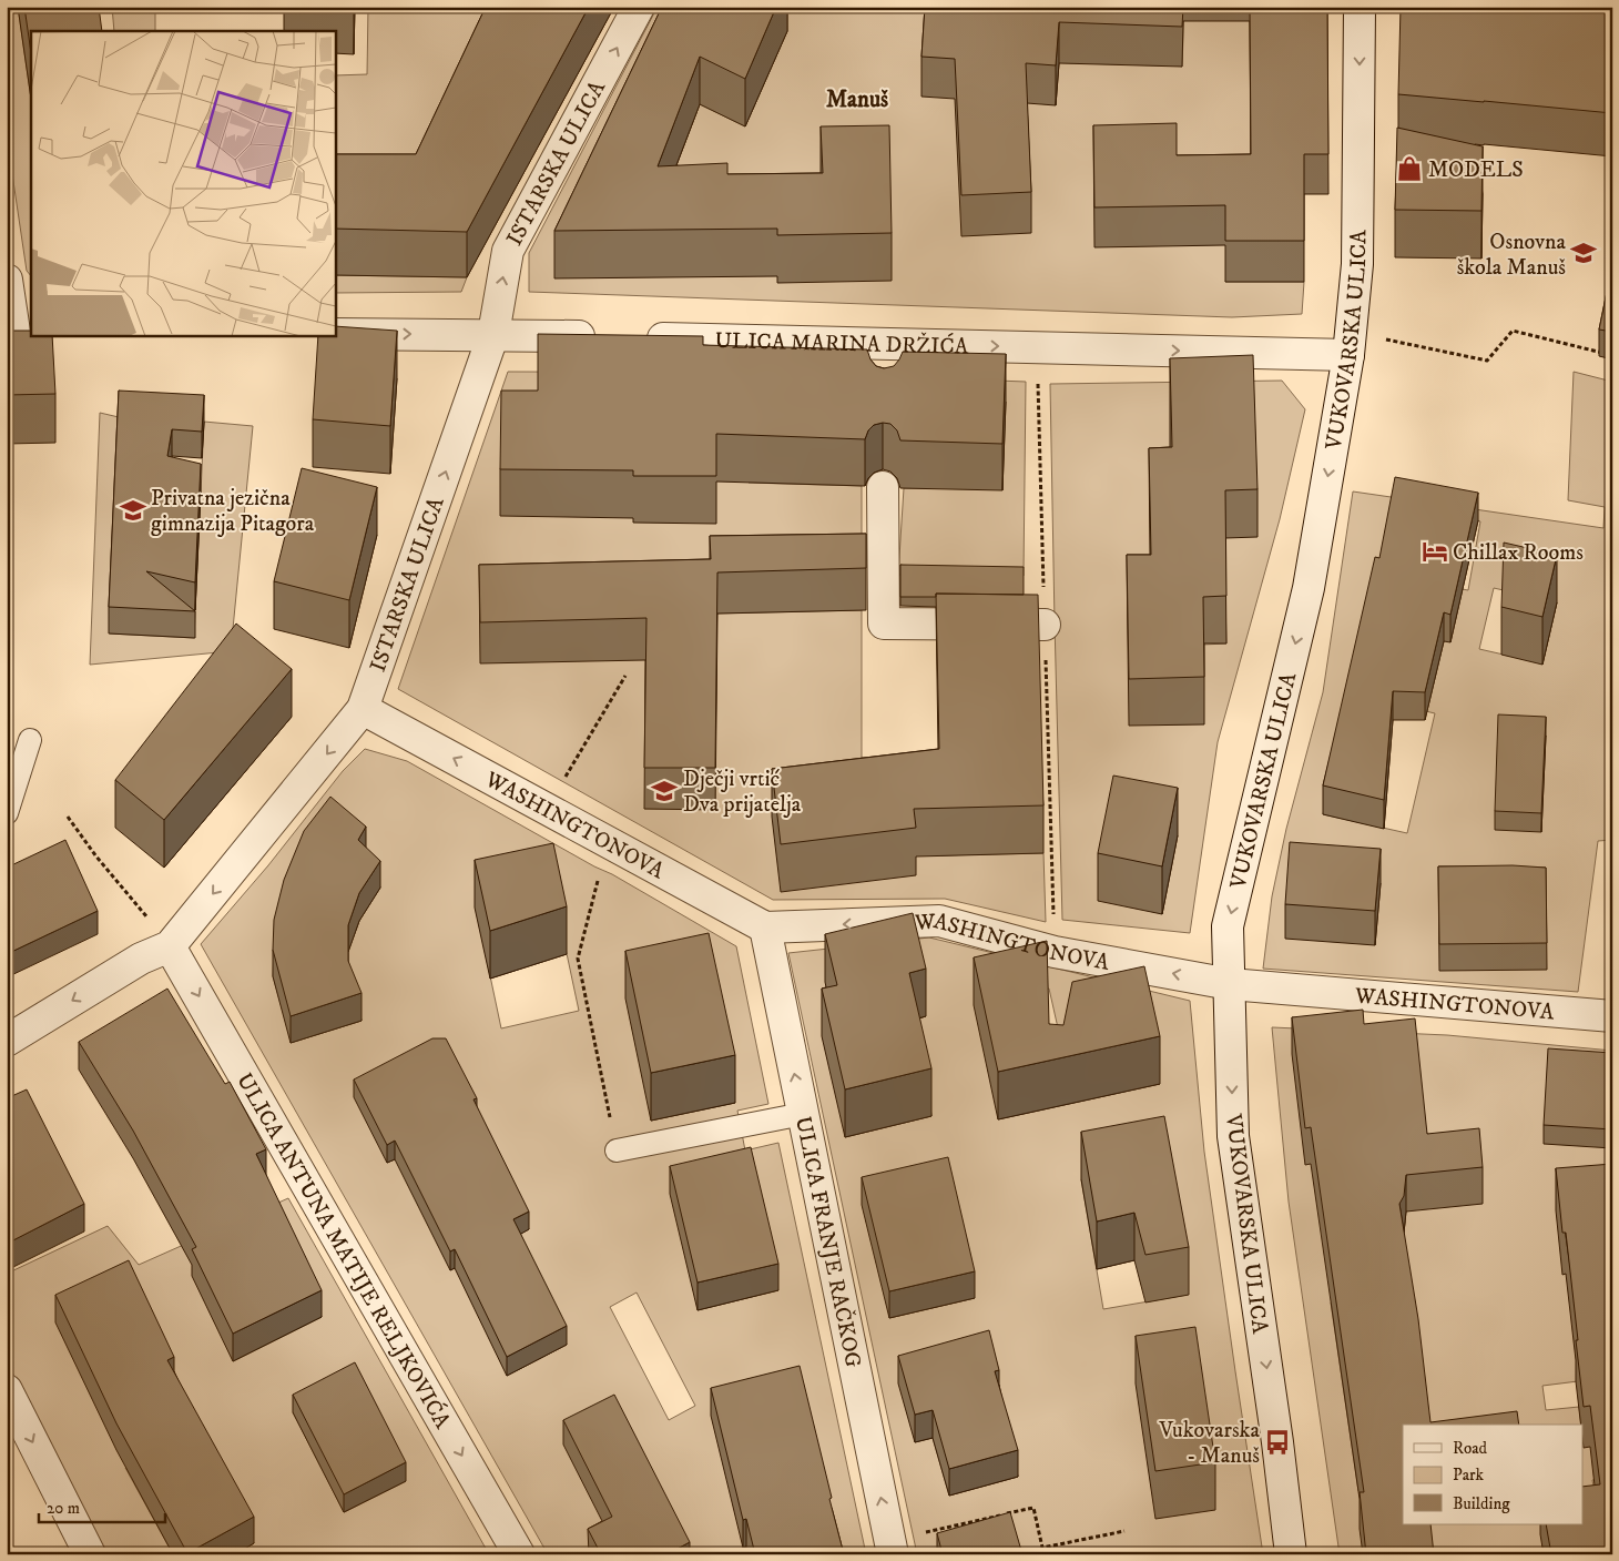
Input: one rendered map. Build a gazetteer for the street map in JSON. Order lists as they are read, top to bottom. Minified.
{"streets":{"street":["ISTARSKA ULICA","VUKOVARSKA ULICA","ULICA MARINA DRŽIĆA","WASHINGTONOVA","ULICA FRANJE RAČKOG","ULICA ANTUNA MATIJE RELJKOVIĆA"]},"crossings":[["ISTARSKA ULICA","WASHINGTONOVA"],["ISTARSKA ULICA","ULICA ANTUNA MATIJE RELJKOVIĆA"],["VUKOVARSKA ULICA","ULICA MARINA DRŽIĆA"],["VUKOVARSKA ULICA","WASHINGTONOVA"],["WASHINGTONOVA","ULICA FRANJE RAČKOG"]],"one_way":["VUKOVARSKA ULICA","ULICA MARINA DRŽIĆA","WASHINGTONOVA","ULICA FRANJE RAČKOG","ULICA ANTUNA MATIJE RELJKOVIĆA"],"districts":["Manuš"],"places":{"shop":["MODELS"],"school or university":["Osnovna škola Manuš","Privatna jezična gimnazija Pitagora","Dječji vrtić Dva prijatelja"],"hotel":["Chillax Rooms"],"bus stop":["Vukovarska - Manuš"]},"legend":["Road","Park","Building"],"scale_bar":"20 m"}
